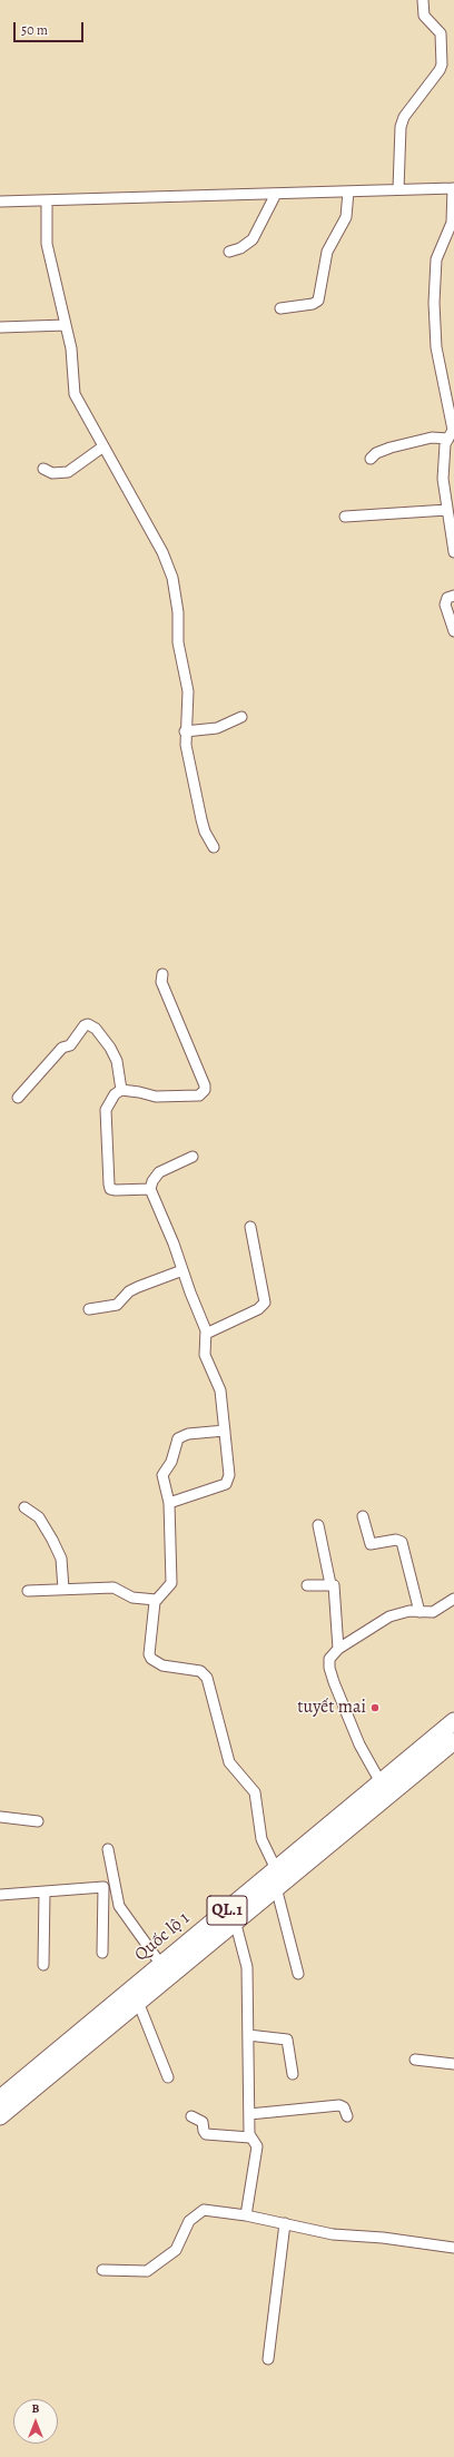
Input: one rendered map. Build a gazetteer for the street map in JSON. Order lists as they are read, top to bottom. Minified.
{"streets":{"highway":["QL.1","Quốc lộ 1"]},"places":["tuyết mai"],"scale_bar":"50 m","north":"top"}
